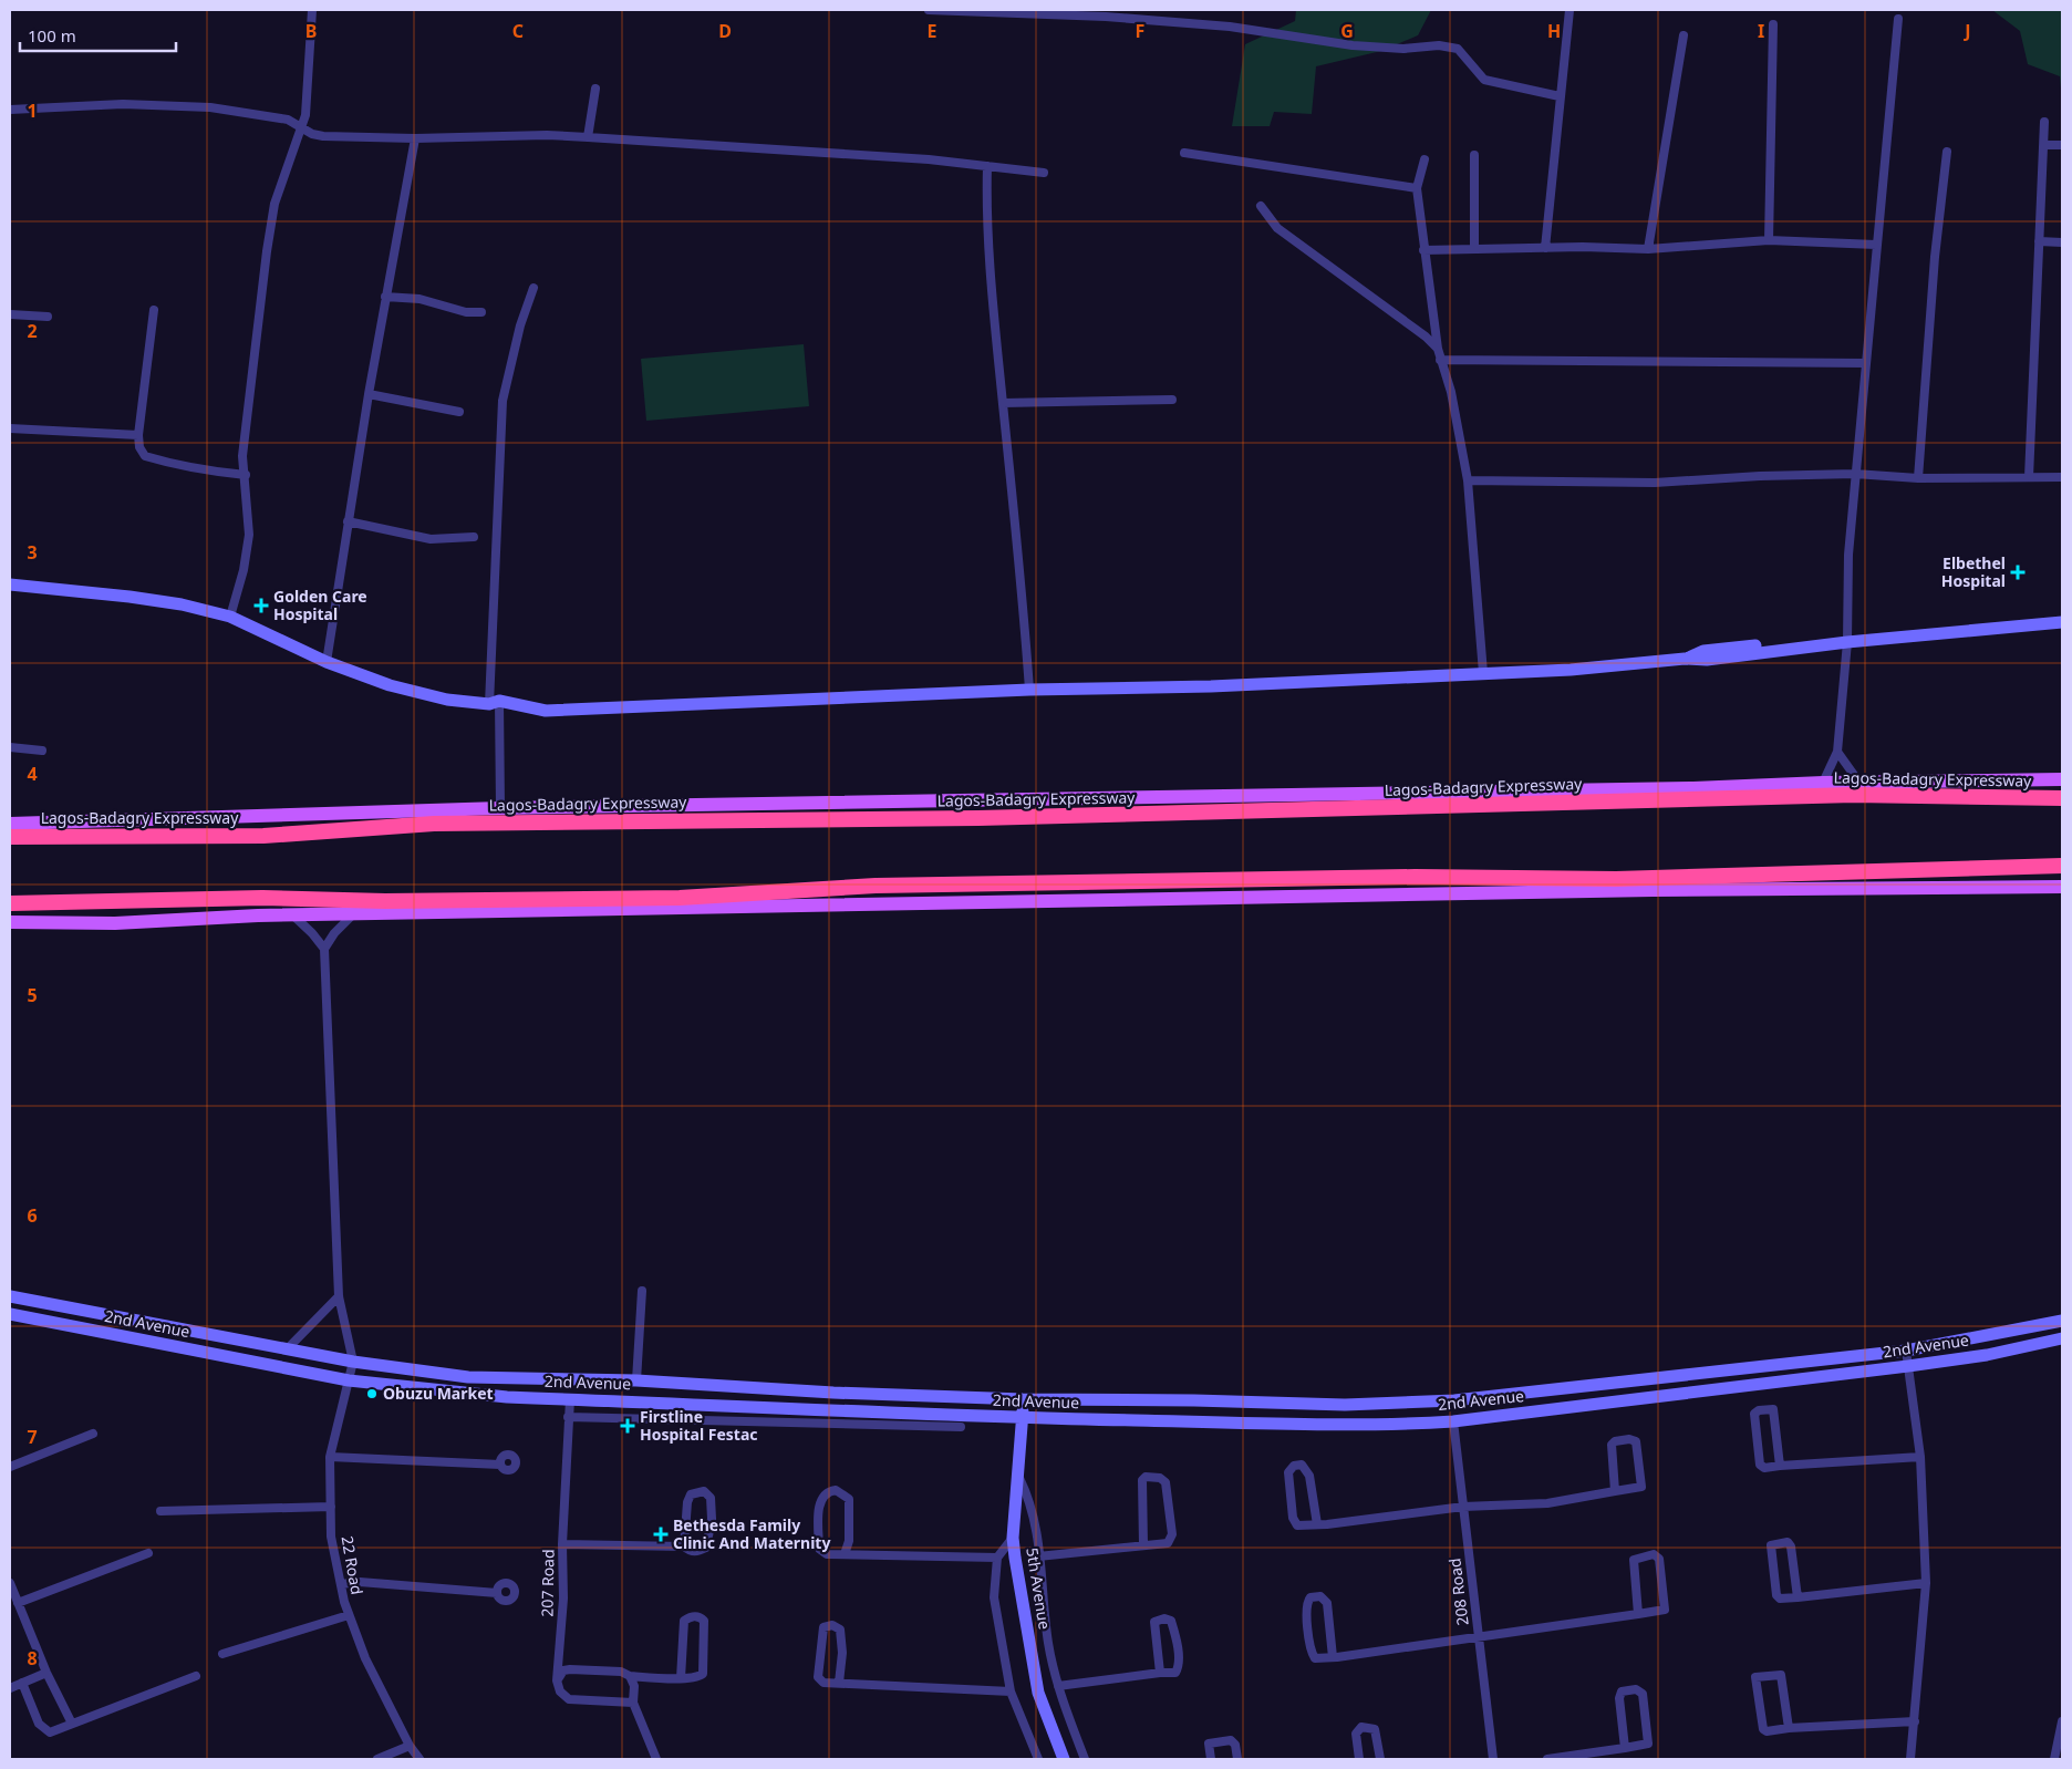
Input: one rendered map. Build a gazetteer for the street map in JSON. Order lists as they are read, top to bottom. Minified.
{"streets":{"highway":["Lagos-Badagry Expressway"],"street":["2nd Avenue","22 Road","207 Road","5th Avenue","208 Road"]},"crossings":[["2nd Avenue","22 Road"],["2nd Avenue","207 Road"],["2nd Avenue","5th Avenue"],["2nd Avenue","208 Road"]],"places":{"health":["Elbethel Hospital","Golden Care Hospital","Firstline Hospital Festac","Bethesda Family Clinic And Maternity"],"other":["Obuzu Market"]},"scale_bar":"100 m","grid":{"columns":["B","C","D","E","F","G","H","I","J"],"rows":["1","2","3","4","5","6","7","8"]}}
